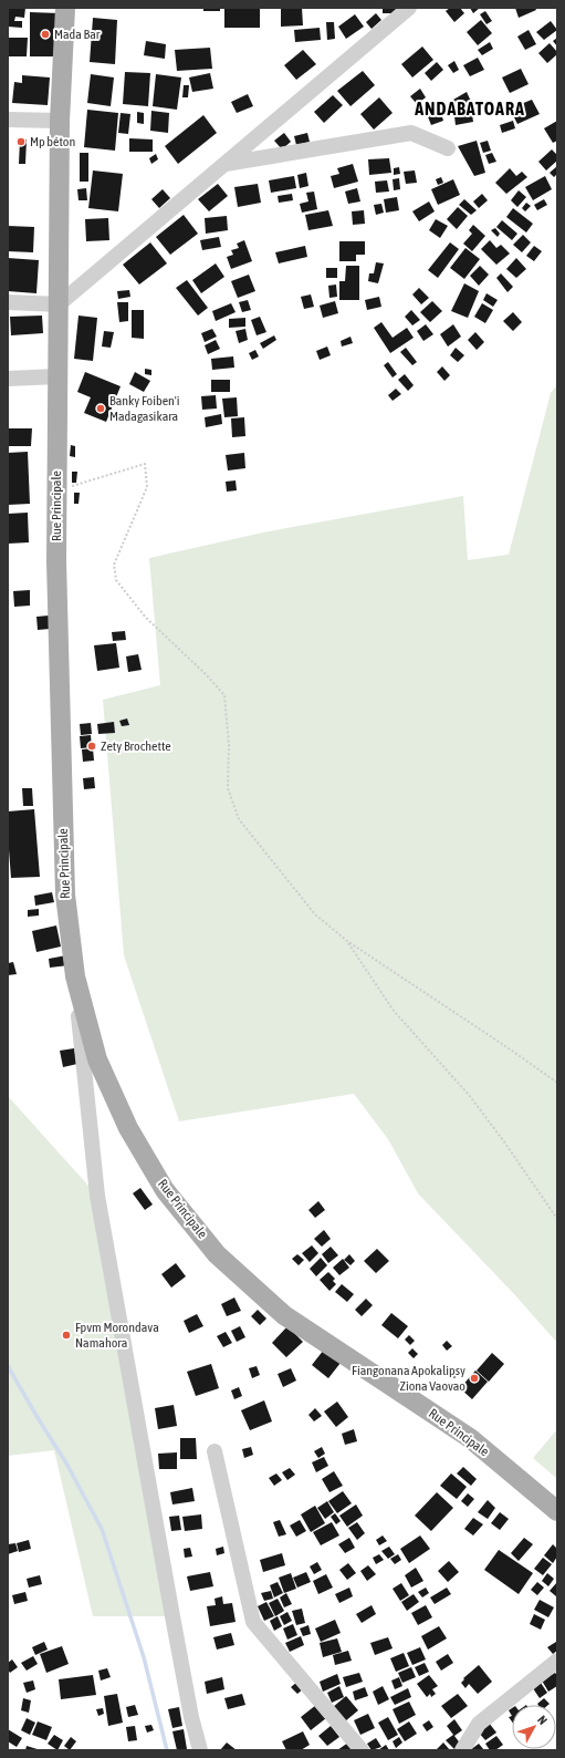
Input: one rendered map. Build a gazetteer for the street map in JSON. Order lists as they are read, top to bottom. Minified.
{"streets":{"main road":["Rue Principale"]},"districts":["ANDABATOARA"],"places":["Mada Bar","Mp béton","Banky Foiben'i Madagasikara","Zety Brochette","Fpvm Morondava Namahora","Fiangonana Apokalipsy Ziona Vaovao"],"north":"top right"}
